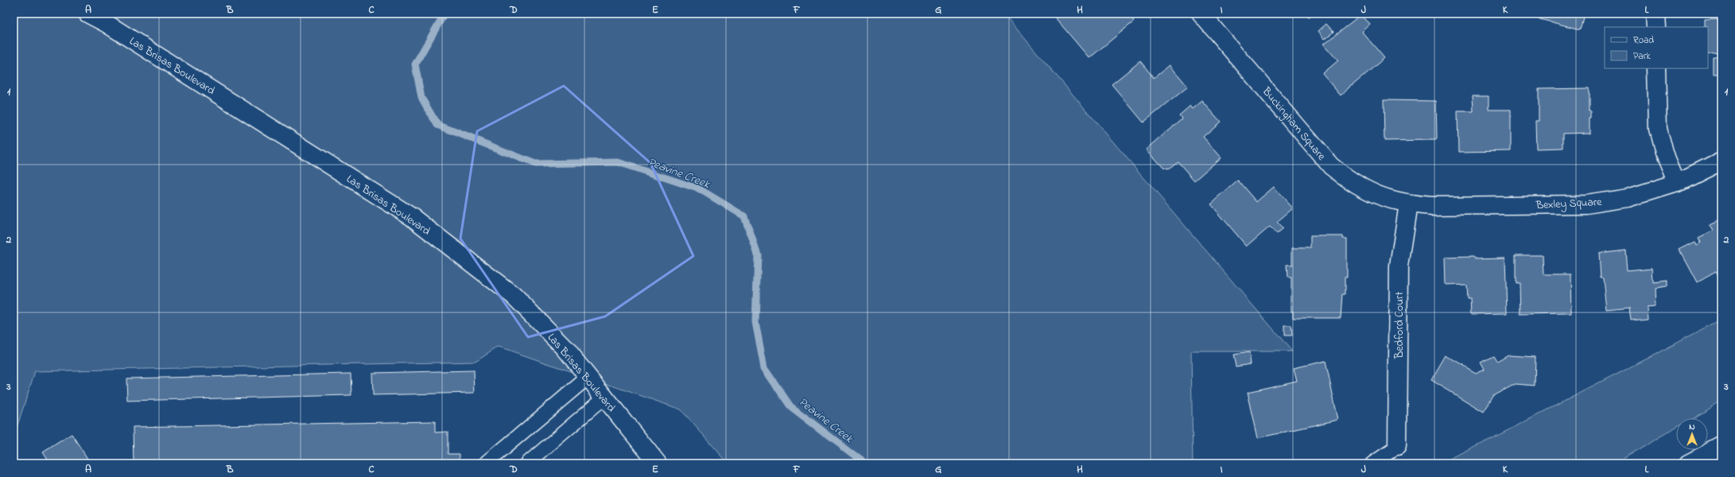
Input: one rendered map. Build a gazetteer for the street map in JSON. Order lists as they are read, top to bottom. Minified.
{"streets":{"street":["Las Brisas Boulevard","Buckingham Square","Bexley Square","Bedford Court"]},"crossings":[["Buckingham Square","Bexley Square"],["Buckingham Square","Bedford Court"],["Bexley Square","Bedford Court"]],"water":["Peavine Creek"],"legend":["Road","Park"],"north":"top","grid":{"columns":["A","B","C","D","E","F","G","H","I","J","K","L"],"rows":["1","2","3"]}}
